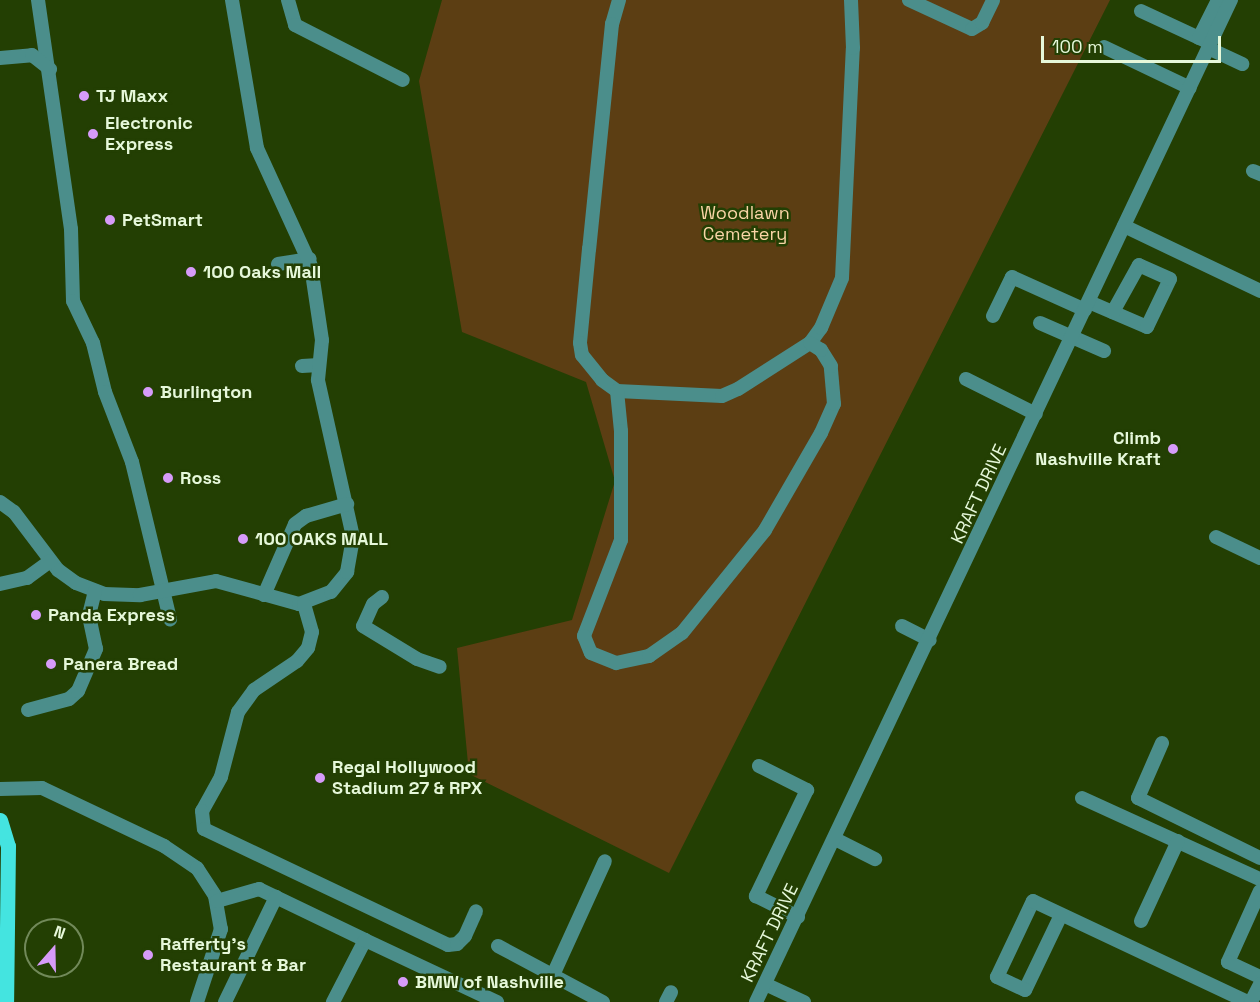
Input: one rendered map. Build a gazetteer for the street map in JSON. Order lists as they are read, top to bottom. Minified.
{"streets":{"street":["KRAFT DRIVE"]},"parks":["Woodlawn Cemetery"],"places":["TJ Maxx","Electronic Express","PetSmart","100 Oaks Mall","Burlington","Climb Nashville Kraft","Ross","100 OAKS MALL","Panda Express","Panera Bread","Regal Hollywood Stadium 27 & RPX","Rafferty's Restaurant & Bar","BMW of Nashville"],"scale_bar":"100 m","north":"top"}
